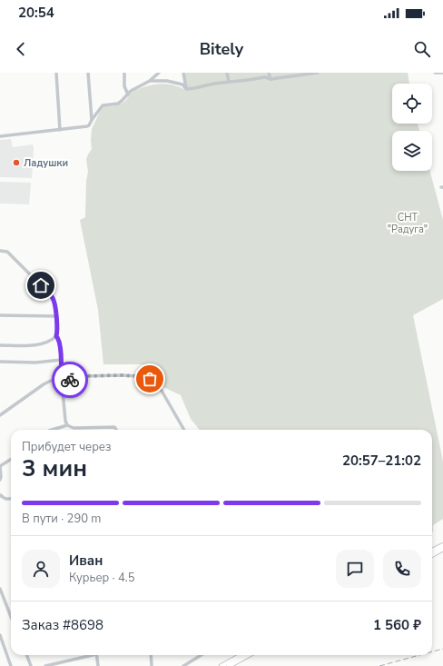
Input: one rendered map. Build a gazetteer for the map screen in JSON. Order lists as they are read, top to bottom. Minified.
{"parks":["СНТ \"Радуга\""],"places":["Ладушки"],"page":{"status":"20:54","header":"Bitely","heading":["3 мин","Прибудет через","20:57–21:02"],"panel":["Иван","Курьер · 4.5","Заказ #8698","1 560 ₽"],"bar":"В пути · 290 m"}}
